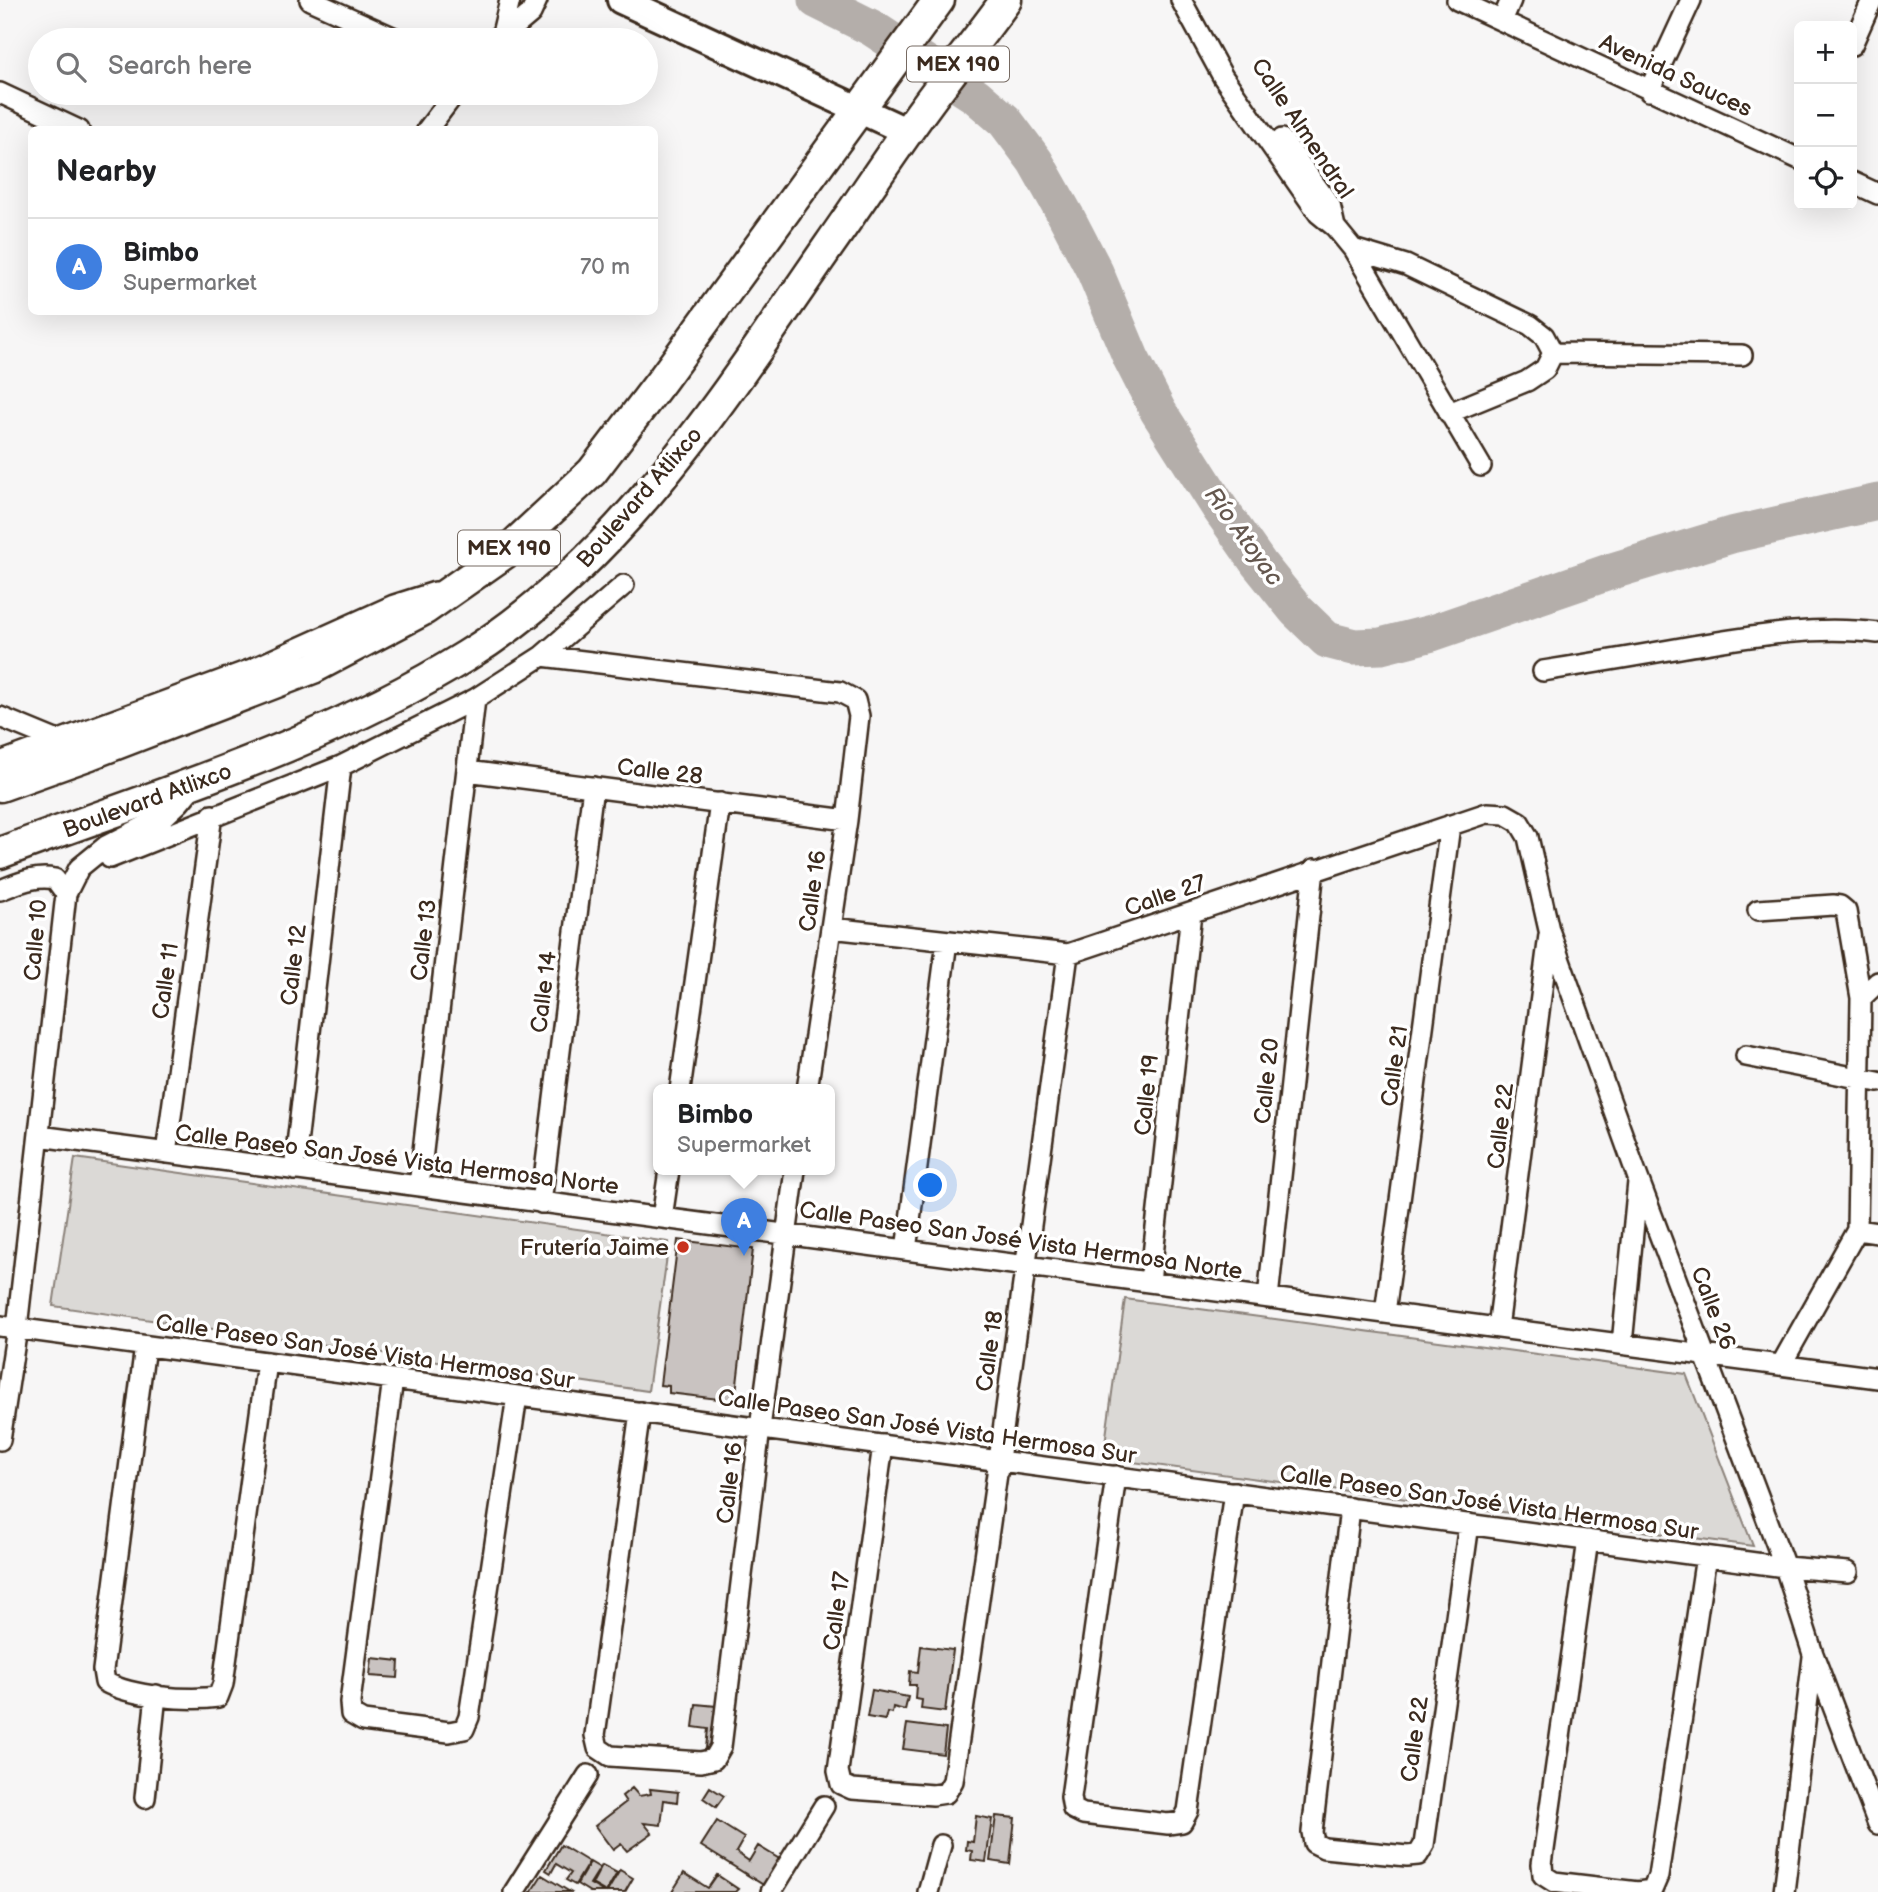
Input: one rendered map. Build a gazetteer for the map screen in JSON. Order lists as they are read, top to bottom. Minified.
{"streets":{"main road":["MEX 190","Boulevard Atlixco"],"street":["Avenida Sauces","Calle Almendral","Calle 28","Calle 16","Calle 27","Calle 10","Calle 13","Calle 12","Calle 11","Calle 14","Calle 21","Calle 20","Calle 19","Calle 22","Calle Paseo San José Vista Hermosa Norte","Calle 26","Calle Paseo San José Vista Hermosa Sur","Calle 18","Calle 17"]},"crossings":[["Calle 28","Calle 16"],["Calle 28","Calle 13"],["Calle 28","Calle 14"],["Calle 16","Calle 27"],["Calle 16","Calle Paseo San José Vista Hermosa Norte"],["Calle 16","Calle Paseo San José Vista Hermosa Sur"],["Calle 27","Calle 21"],["Calle 27","Calle 20"],["Calle 27","Calle 19"],["Calle 27","Calle 26"],["Calle 27","Calle 18"],["Calle 10","Calle Paseo San José Vista Hermosa Norte"],["Calle 10","Calle Paseo San José Vista Hermosa Sur"],["Calle 13","Calle Paseo San José Vista Hermosa Norte"],["Calle 12","Calle Paseo San José Vista Hermosa Norte"],["Calle 11","Calle Paseo San José Vista Hermosa Norte"],["Calle 14","Calle Paseo San José Vista Hermosa Norte"],["Calle 21","Calle Paseo San José Vista Hermosa Norte"],["Calle 20","Calle Paseo San José Vista Hermosa Norte"],["Calle 19","Calle Paseo San José Vista Hermosa Norte"],["Calle 22","Calle Paseo San José Vista Hermosa Norte"],["Calle 22","Calle 26"],["Calle 22","Calle Paseo San José Vista Hermosa Sur"],["Calle Paseo San José Vista Hermosa Norte","Calle 26"],["Calle Paseo San José Vista Hermosa Norte","Calle 18"],["Calle 26","Calle Paseo San José Vista Hermosa Sur"],["Calle Paseo San José Vista Hermosa Sur","Calle 18"],["Calle Paseo San José Vista Hermosa Sur","Calle 17"],["Calle 18","Calle 17"]],"water":["Río Atoyac"],"places":["Frutería Jaime"],"page":{"map_buttons":["+","−"],"search":"Search here","heading":"Nearby","list":[{"mark":"A","name":"Bimbo","note":"Supermarket","value":"70 m"}],"popup":["Bimbo","Supermarket"],"pins":"A"}}
